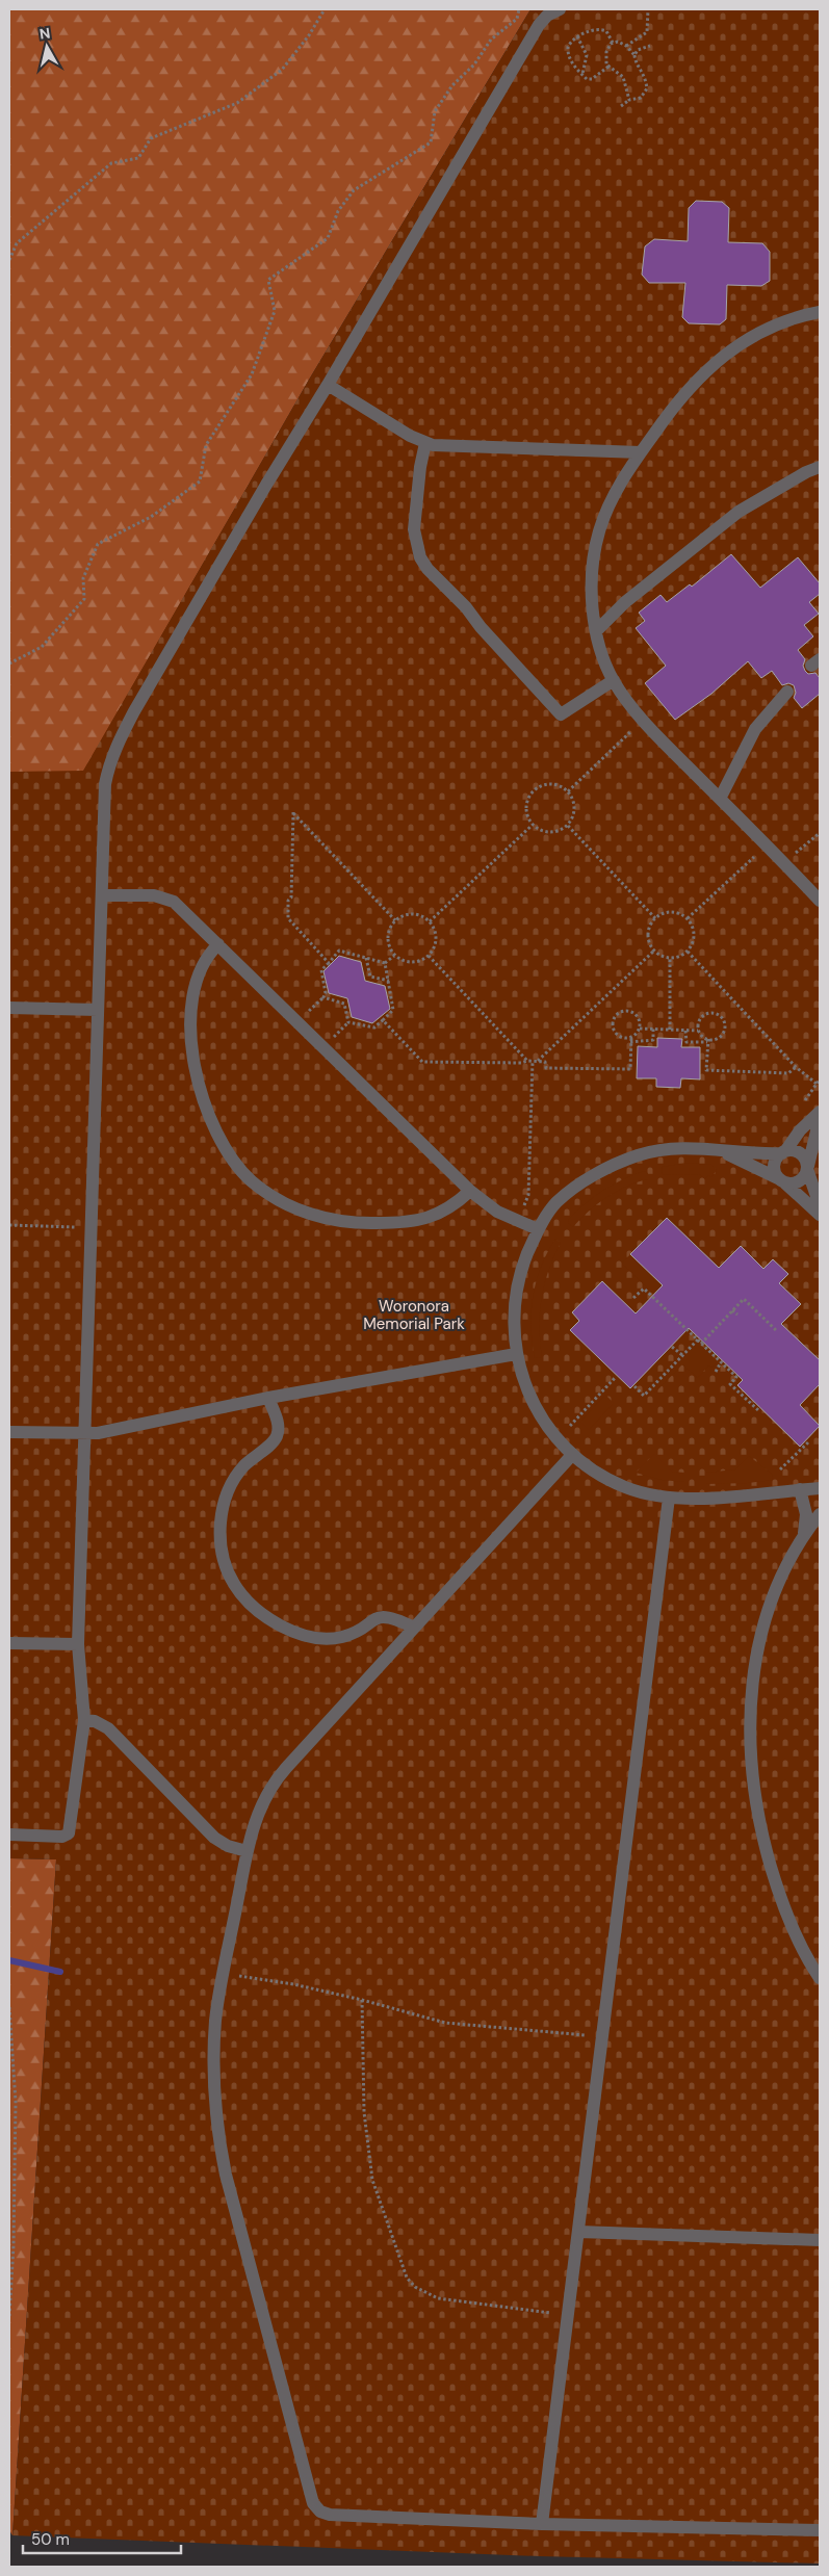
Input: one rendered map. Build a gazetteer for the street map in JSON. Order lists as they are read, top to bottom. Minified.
{"parks":["Woronora Memorial Park"],"scale_bar":"50 m","north":"top"}
